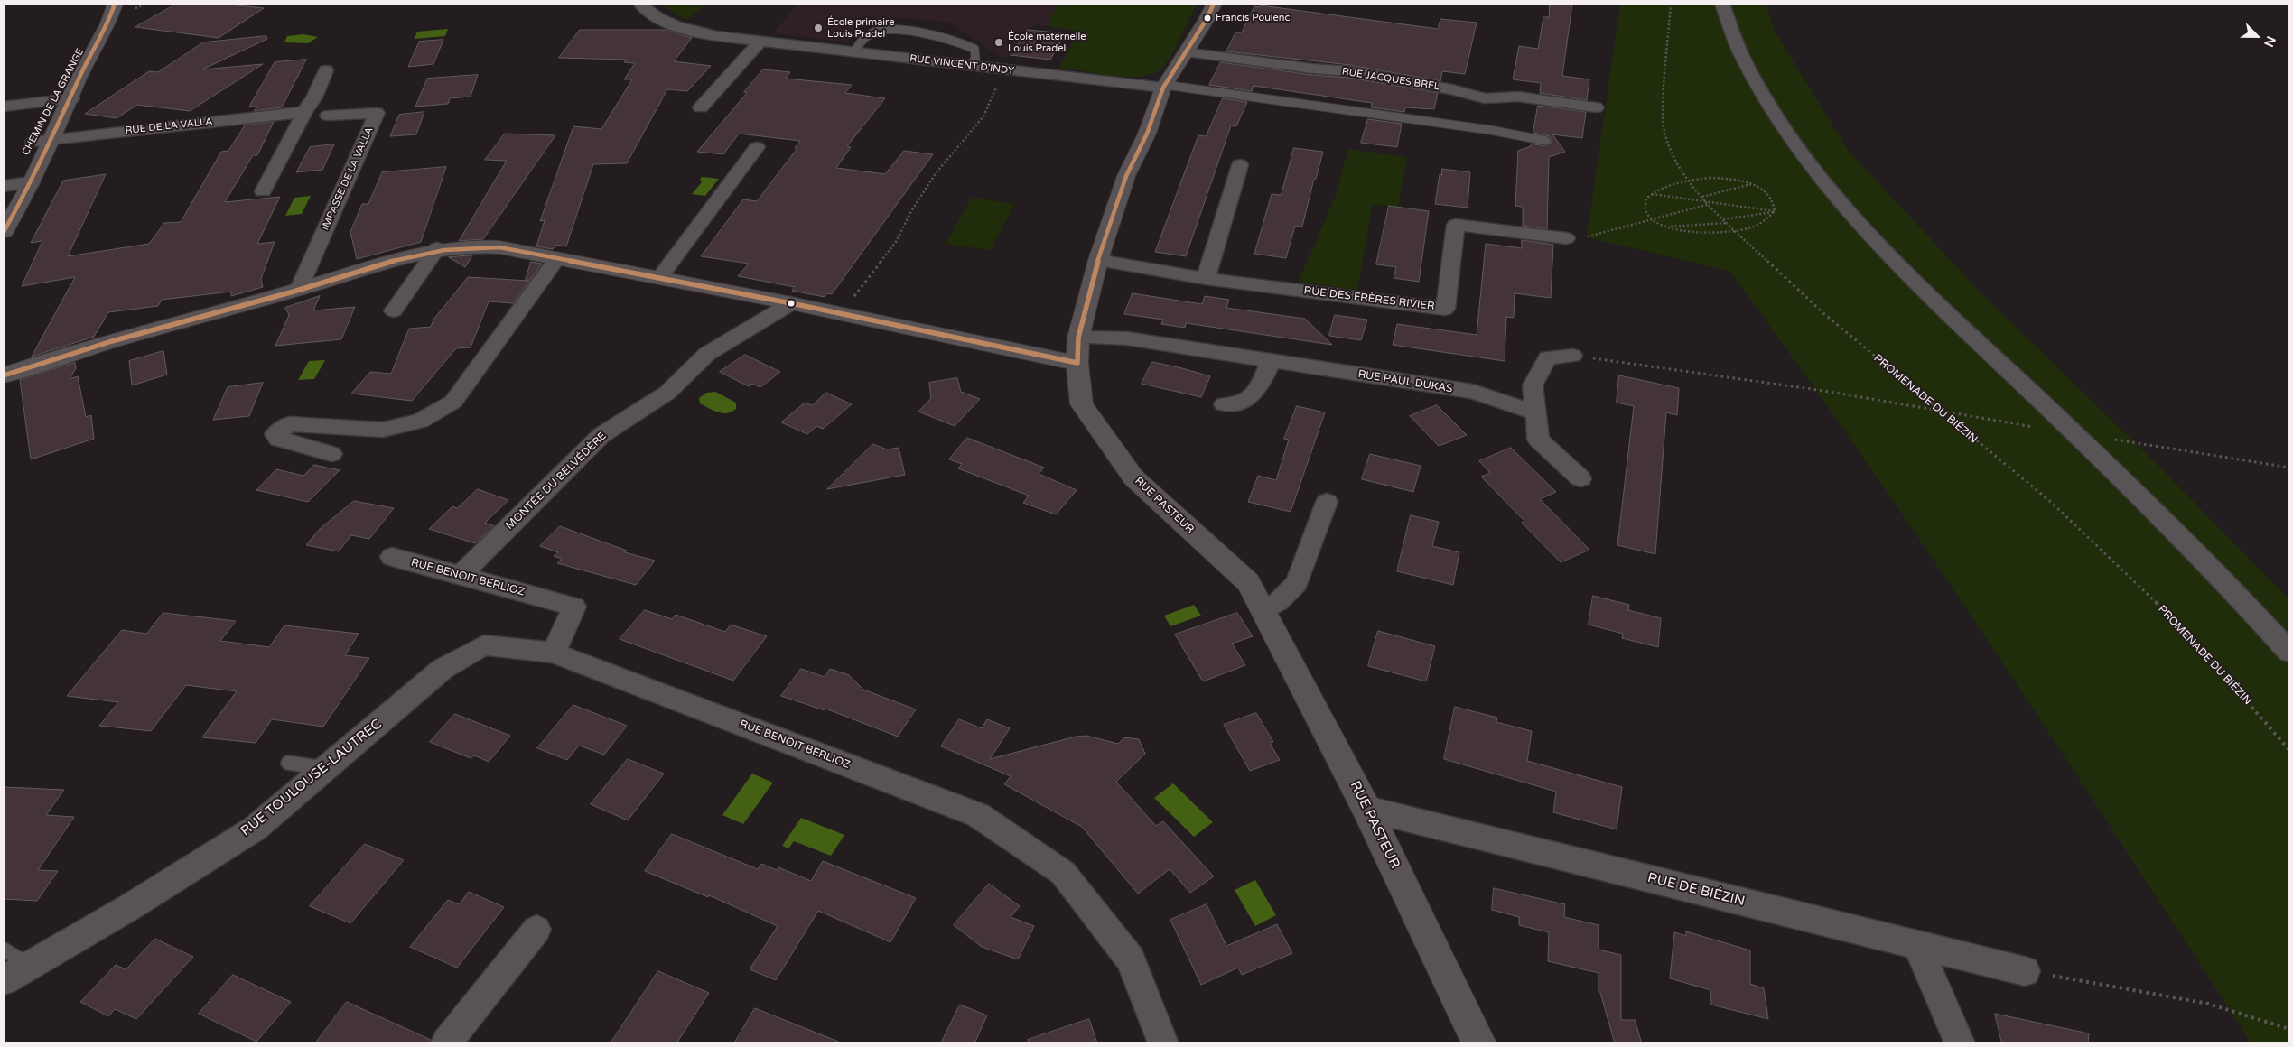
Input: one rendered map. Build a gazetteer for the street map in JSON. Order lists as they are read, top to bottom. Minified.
{"streets":{"street":["RUE VINCENT D'INDY","RUE JACQUES BREL","CHEMIN DE LA GRANGE","RUE DE LA VALLA","IMPASSE DE LA VALLA","RUE DES FRÈRES RIVIER","RUE PAUL DUKAS","MONTÉE DU BELVÉDÈRE","RUE PASTEUR","RUE BENOIT BERLIOZ","RUE TOULOUSE-LAUTREC","RUE DE BIÉZIN"],"path":["PROMENADE DU BIÉZIN"]},"crossings":[["CHEMIN DE LA GRANGE","RUE DE LA VALLA"],["RUE PAUL DUKAS","RUE PASTEUR"],["MONTÉE DU BELVÉDÈRE","RUE BENOIT BERLIOZ"],["RUE PASTEUR","RUE DE BIÉZIN"],["RUE BENOIT BERLIOZ","RUE TOULOUSE-LAUTREC"]],"places":["Francis Poulenc","École primaire Louis Pradel","École maternelle Louis Pradel"],"north":"bottom right"}
